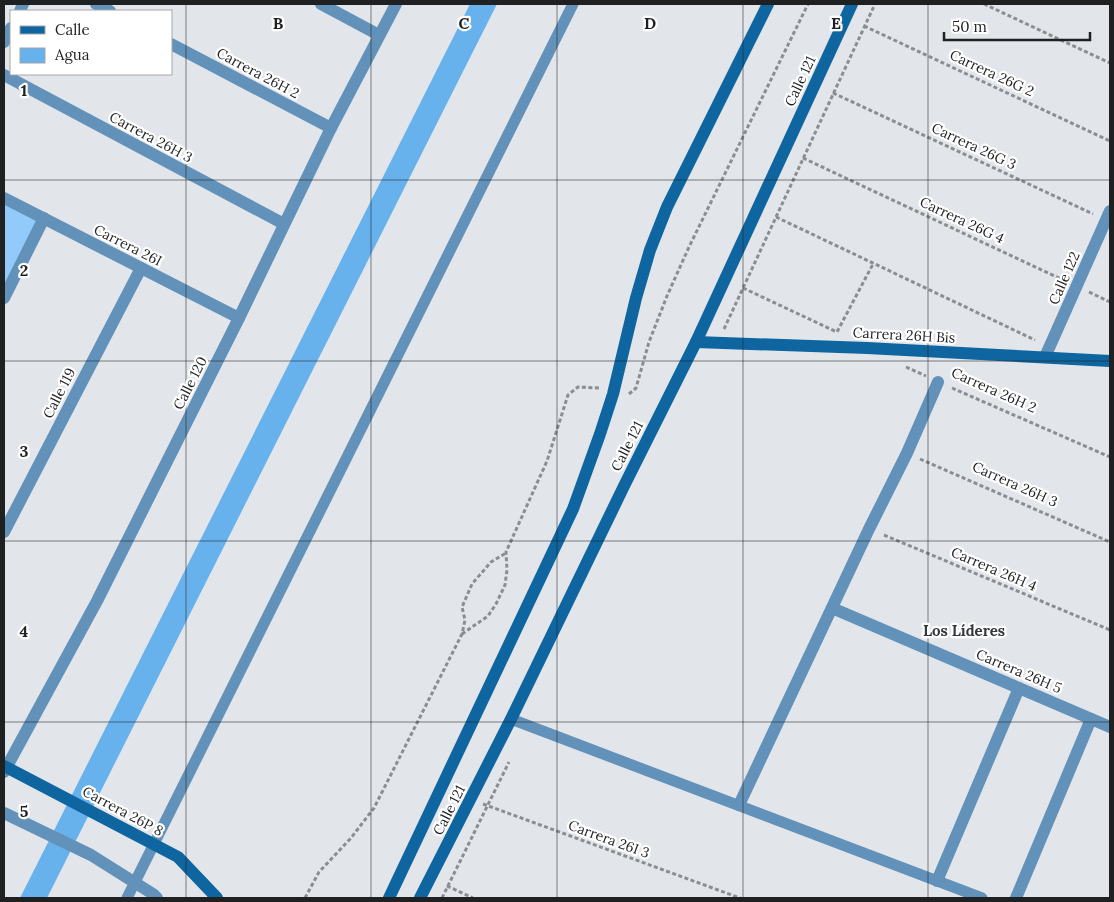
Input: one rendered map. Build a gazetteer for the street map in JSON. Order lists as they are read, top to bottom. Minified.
{"streets":{"main road":["Calle 121","Carrera 26H Bis","Carrera 26P 8"],"street":["Carrera 26H 2","Carrera 26H 3","Carrera 26I","Calle 122","Calle 120","Calle 119","Carrera 26H 5"],"path":["Carrera 26G 2","Carrera 26G 3","Carrera 26G 4","Carrera 26H 4","Carrera 26I 3"]},"crossings":[["Carrera 26H 2","Calle 120"],["Calle 121","Carrera 26H Bis"],["Calle 121","Carrera 26I 3"],["Carrera 26H 3","Calle 120"],["Carrera 26G 3","Calle 122"],["Carrera 26G 4","Calle 122"],["Carrera 26I","Calle 120"],["Carrera 26I","Calle 119"],["Calle 122","Carrera 26H Bis"],["Calle 120","Carrera 26P 8"]],"districts":["Los Líderes"],"legend":["Calle","Agua"],"scale_bar":"50 m","grid":{"columns":["B","C","D","E"],"rows":["1","2","3","4","5"]}}
